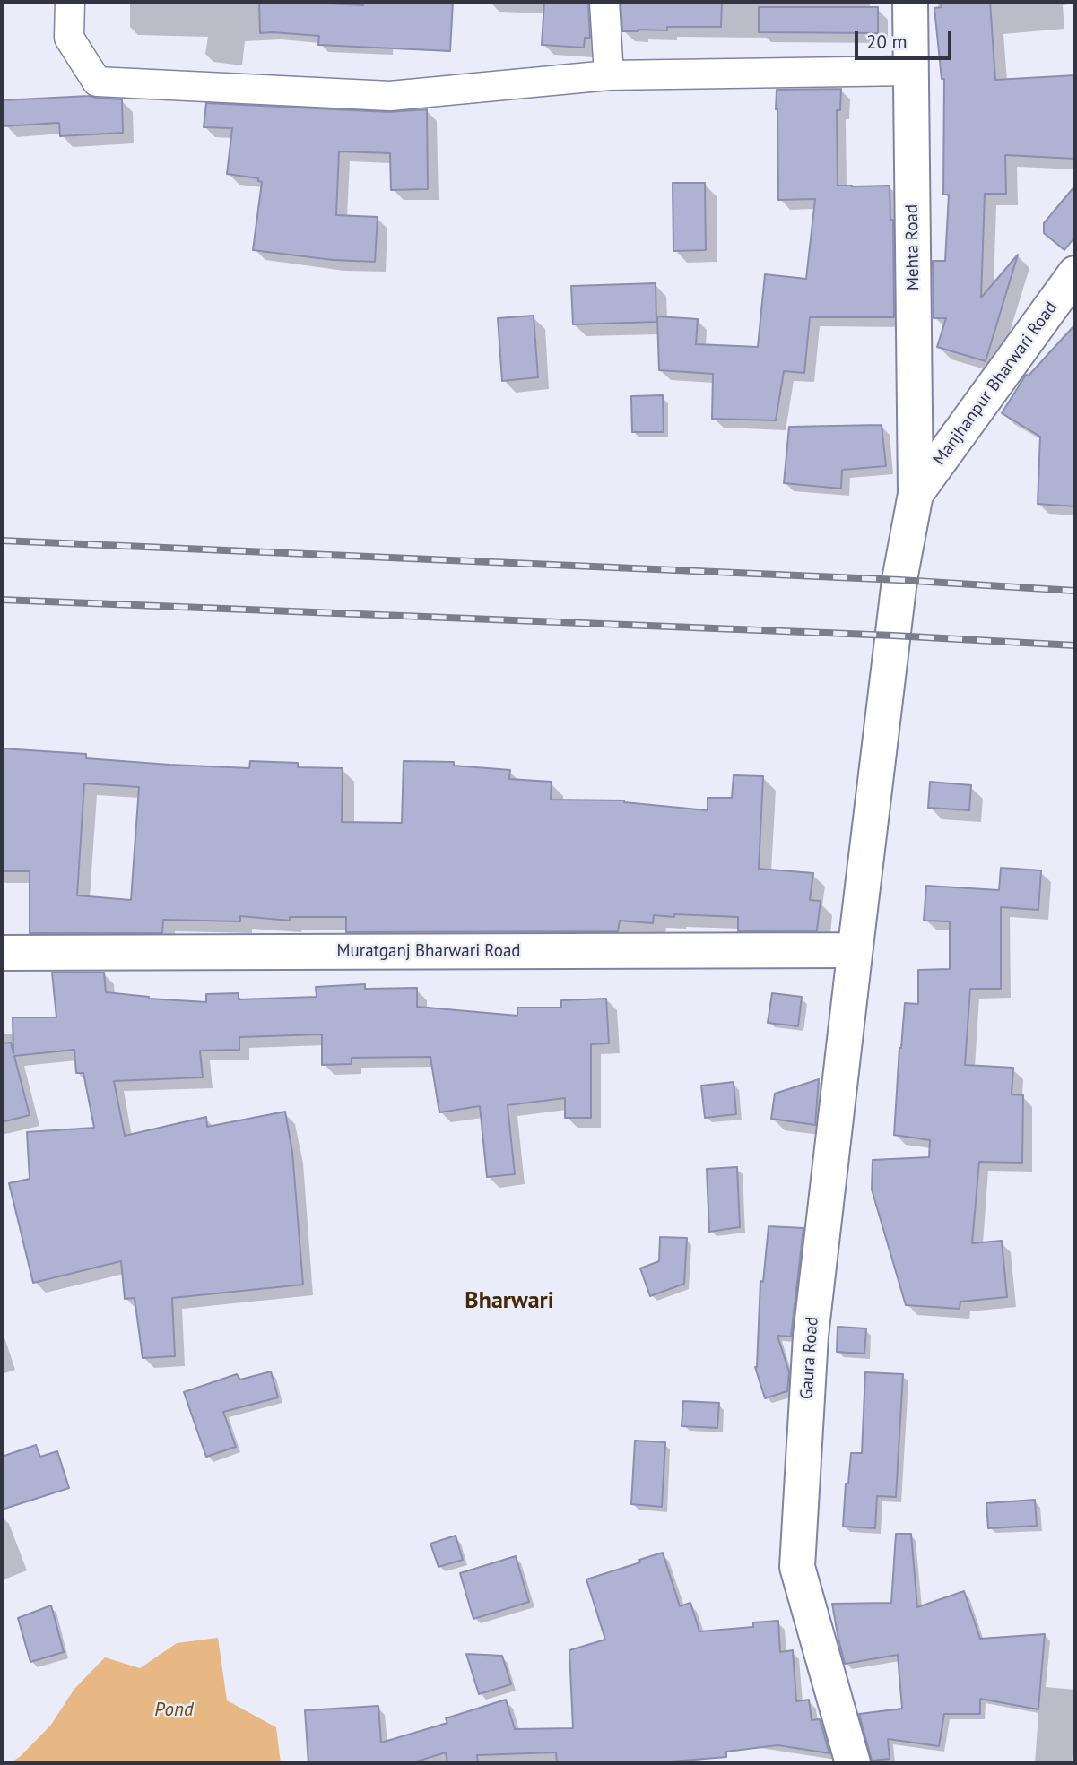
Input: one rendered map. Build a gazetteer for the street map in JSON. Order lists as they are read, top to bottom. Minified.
{"streets":{"main road":["Mehta Road","Manjhanpur Bharwari Road","Muratganj Bharwari Road","Gaura Road"]},"crossings":[["Mehta Road","Manjhanpur Bharwari Road"],["Mehta Road","Gaura Road"],["Manjhanpur Bharwari Road","Gaura Road"],["Muratganj Bharwari Road","Gaura Road"]],"districts":["Bharwari"],"water":["Pond"],"scale_bar":"20 m"}
